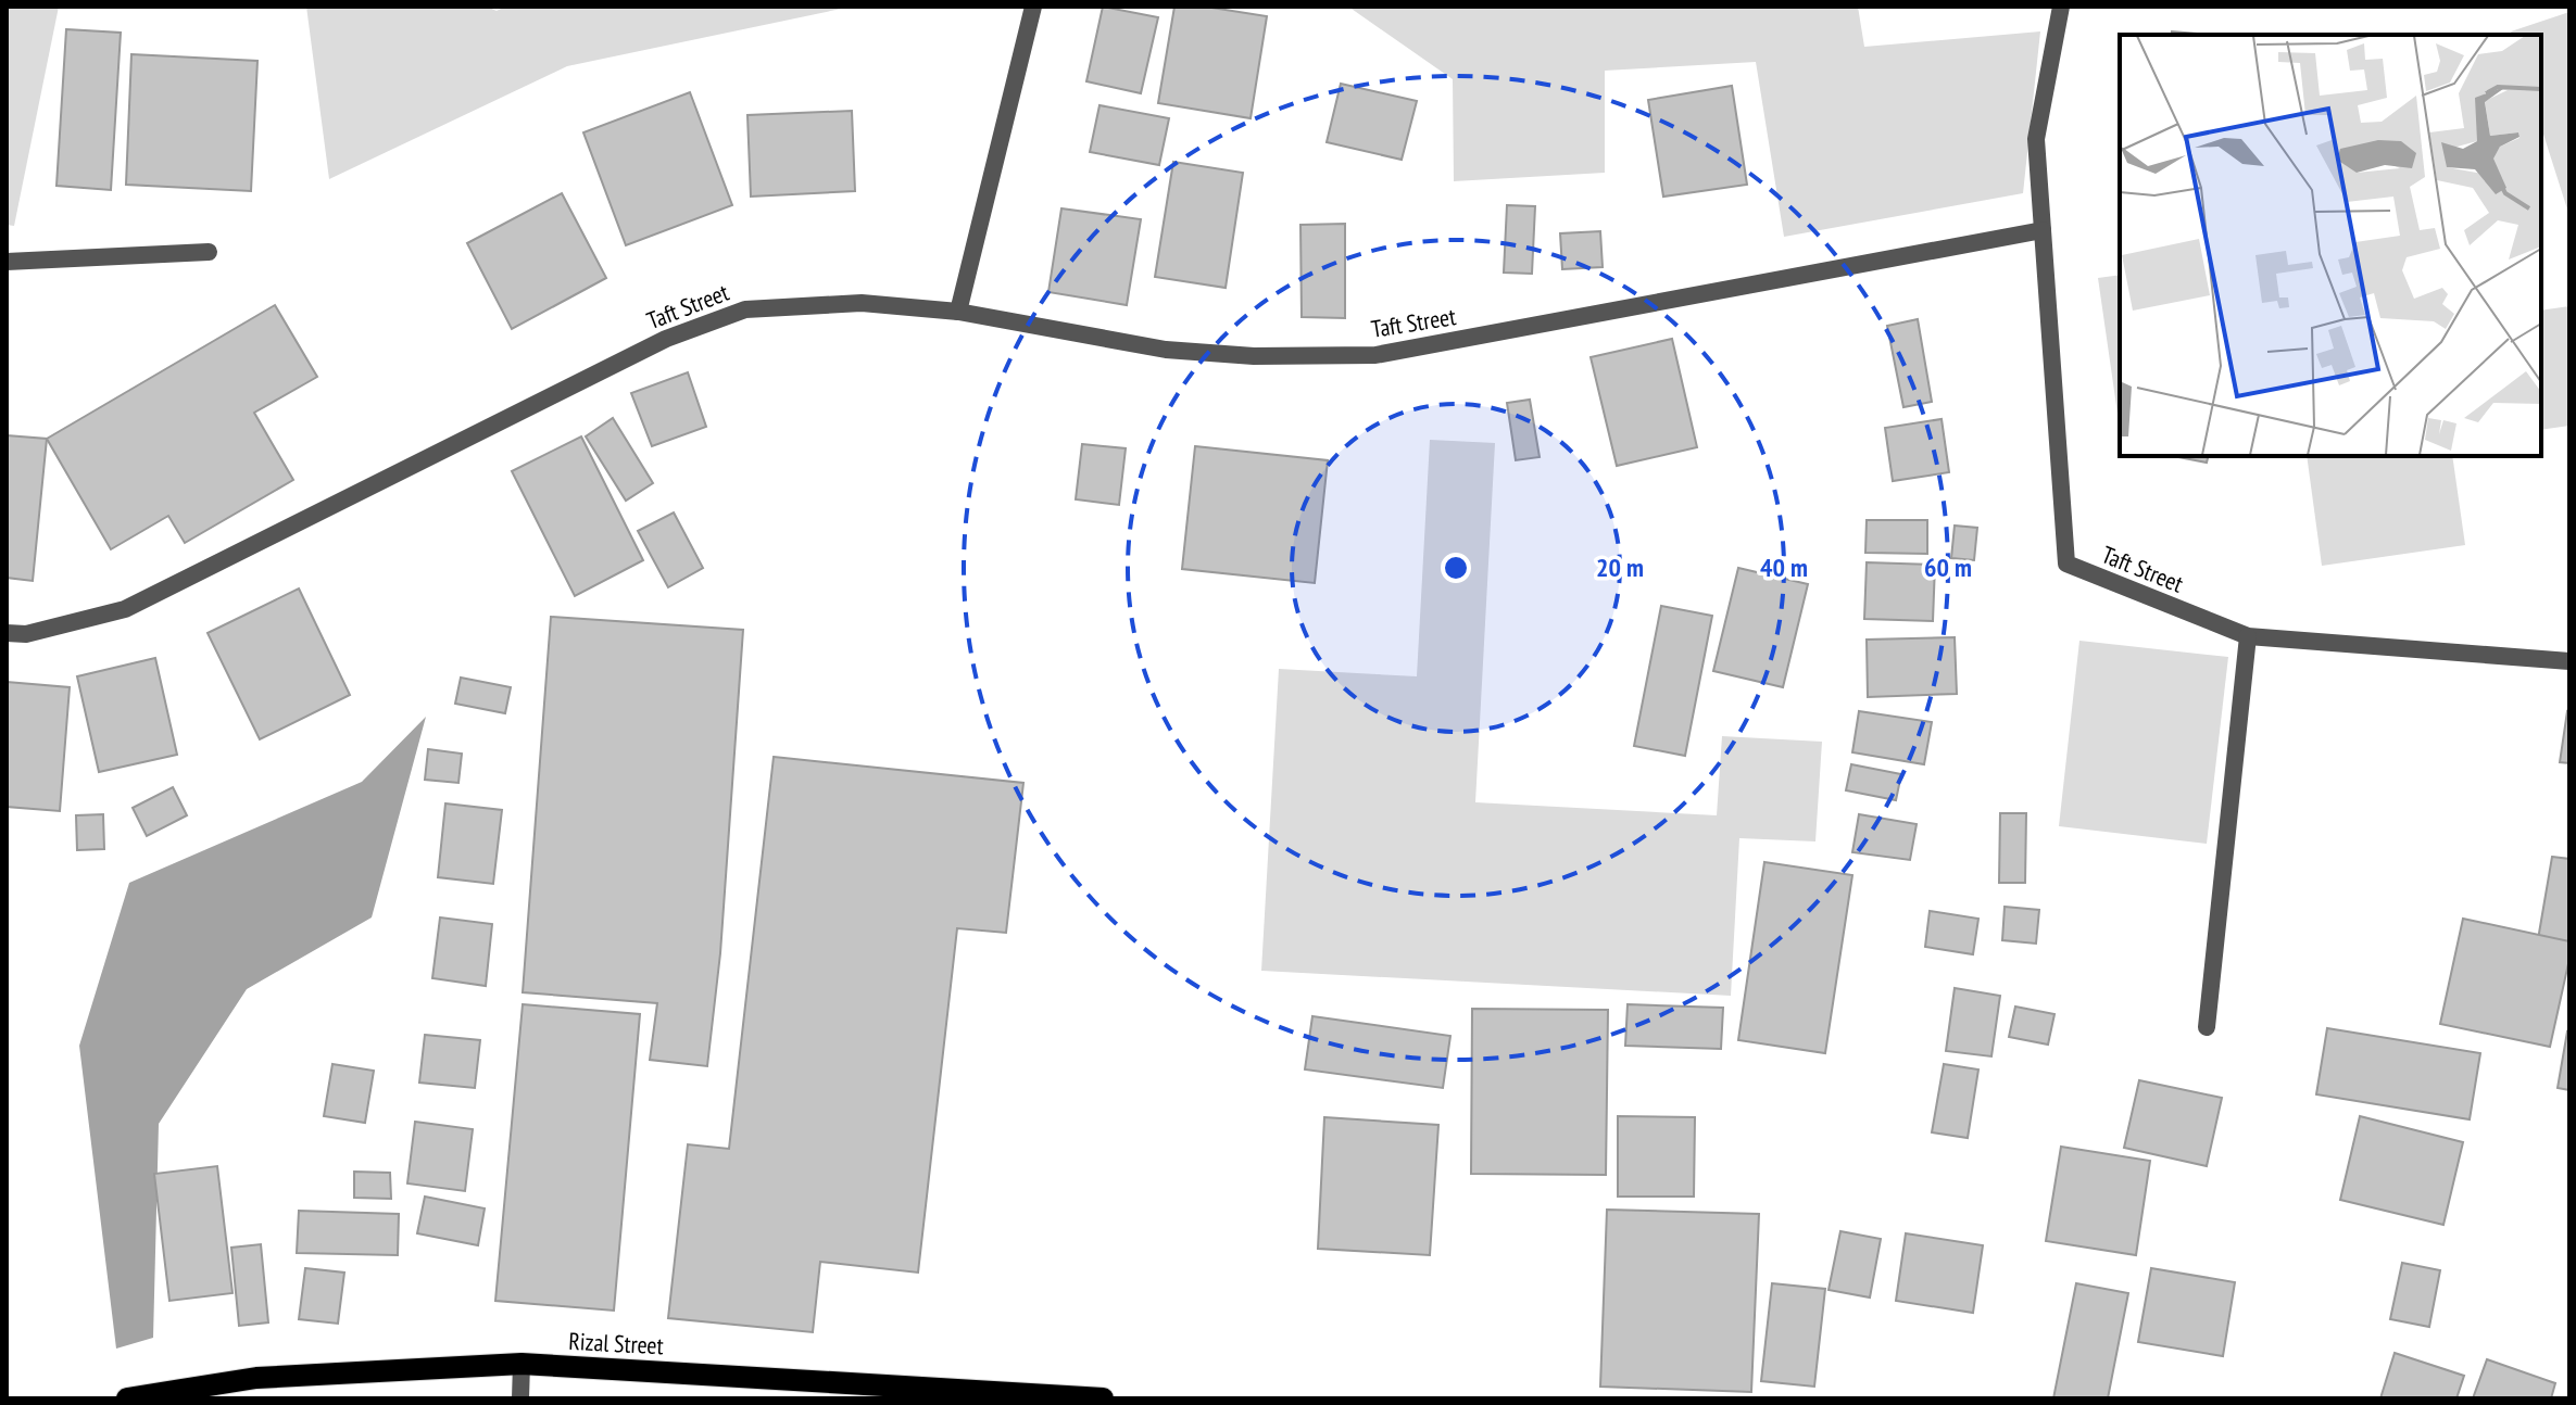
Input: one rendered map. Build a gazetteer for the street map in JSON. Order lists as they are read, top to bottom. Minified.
{"streets":{"main road":["Rizal Street"],"street":["Taft Street"]},"rings":["20 m","40 m","60 m"]}
